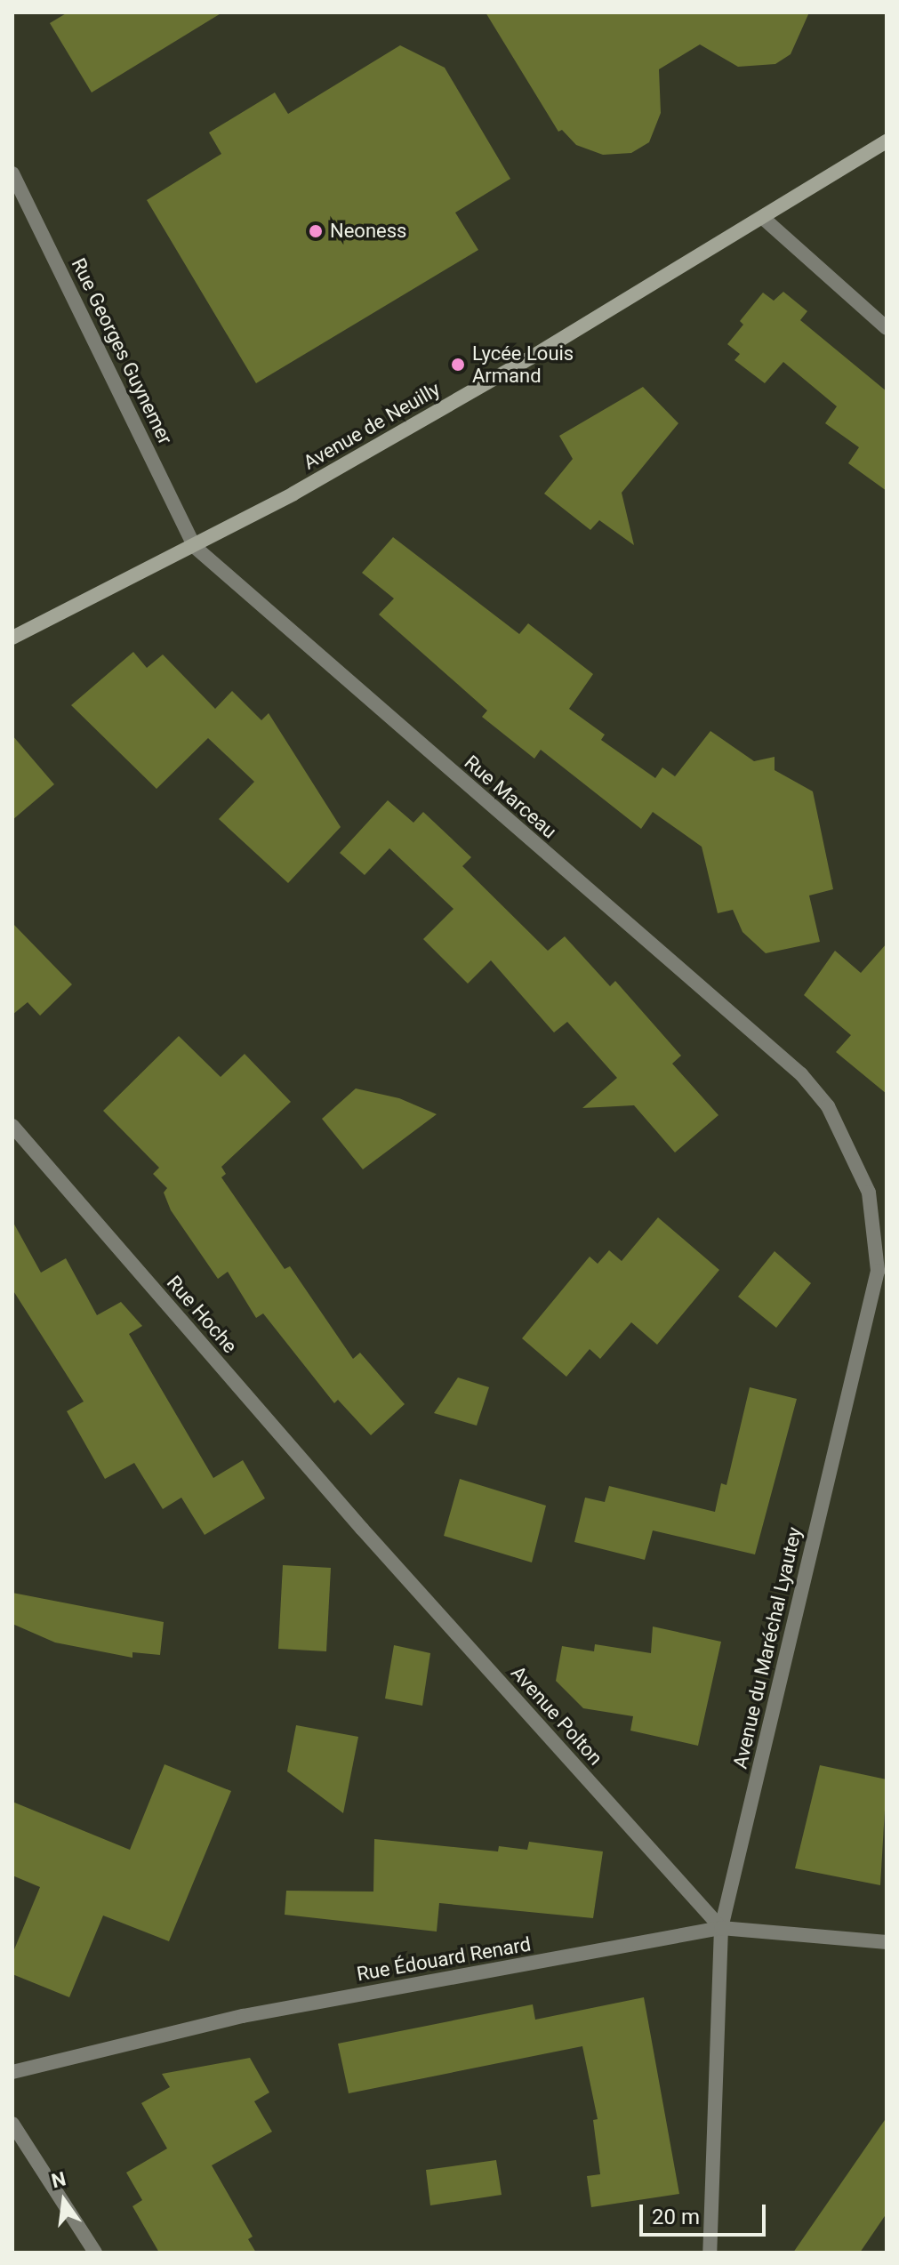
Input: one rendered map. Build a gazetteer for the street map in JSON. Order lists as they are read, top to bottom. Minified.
{"streets":{"street":["Rue Georges Guynemer","Avenue de Neuilly","Rue Marceau","Rue Hoche","Avenue du Maréchal Lyautey","Avenue Polton","Rue Édouard Renard"]},"crossings":[["Rue Georges Guynemer","Avenue de Neuilly"],["Rue Georges Guynemer","Rue Marceau"],["Avenue de Neuilly","Rue Marceau"],["Rue Marceau","Avenue du Maréchal Lyautey"],["Rue Hoche","Avenue Polton"],["Avenue du Maréchal Lyautey","Avenue Polton"],["Avenue du Maréchal Lyautey","Rue Édouard Renard"],["Avenue Polton","Rue Édouard Renard"]],"places":["Neoness","Lycée Louis Armand"],"scale_bar":"20 m","north":"top"}
